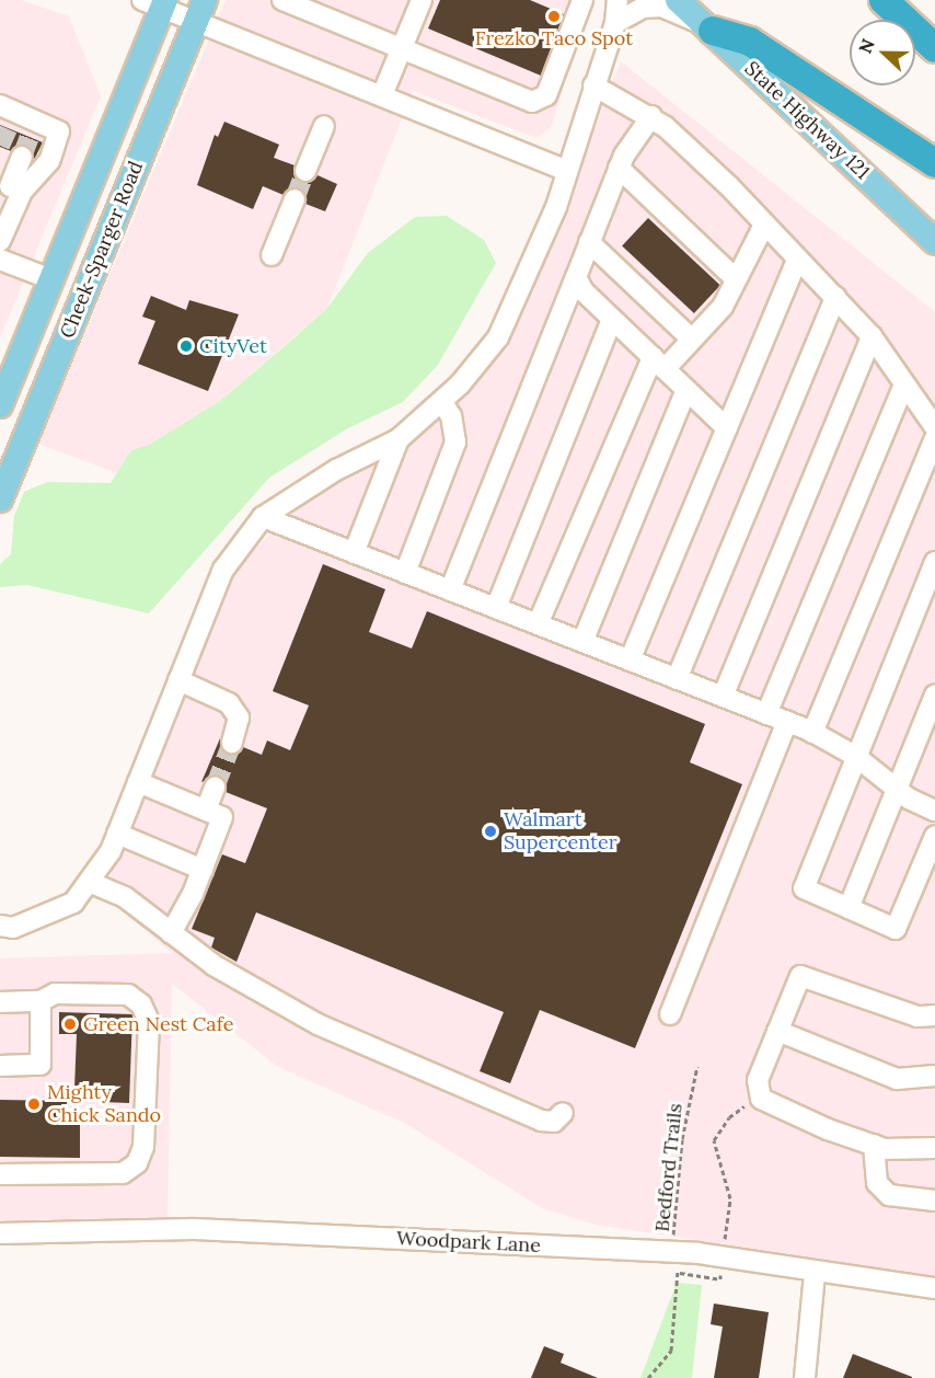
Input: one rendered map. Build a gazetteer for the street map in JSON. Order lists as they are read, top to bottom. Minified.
{"streets":{"main road":["State Highway 121","Cheek-Sparger Road"],"street":["Woodpark Lane"],"path":["Bedford Trails"]},"crossings":[["Bedford Trails","Woodpark Lane"]],"places":["Frezko Taco Spot","CityVet","Walmart Supercenter","Green Nest Cafe","Mighty Chick Sando"],"north":"left"}
